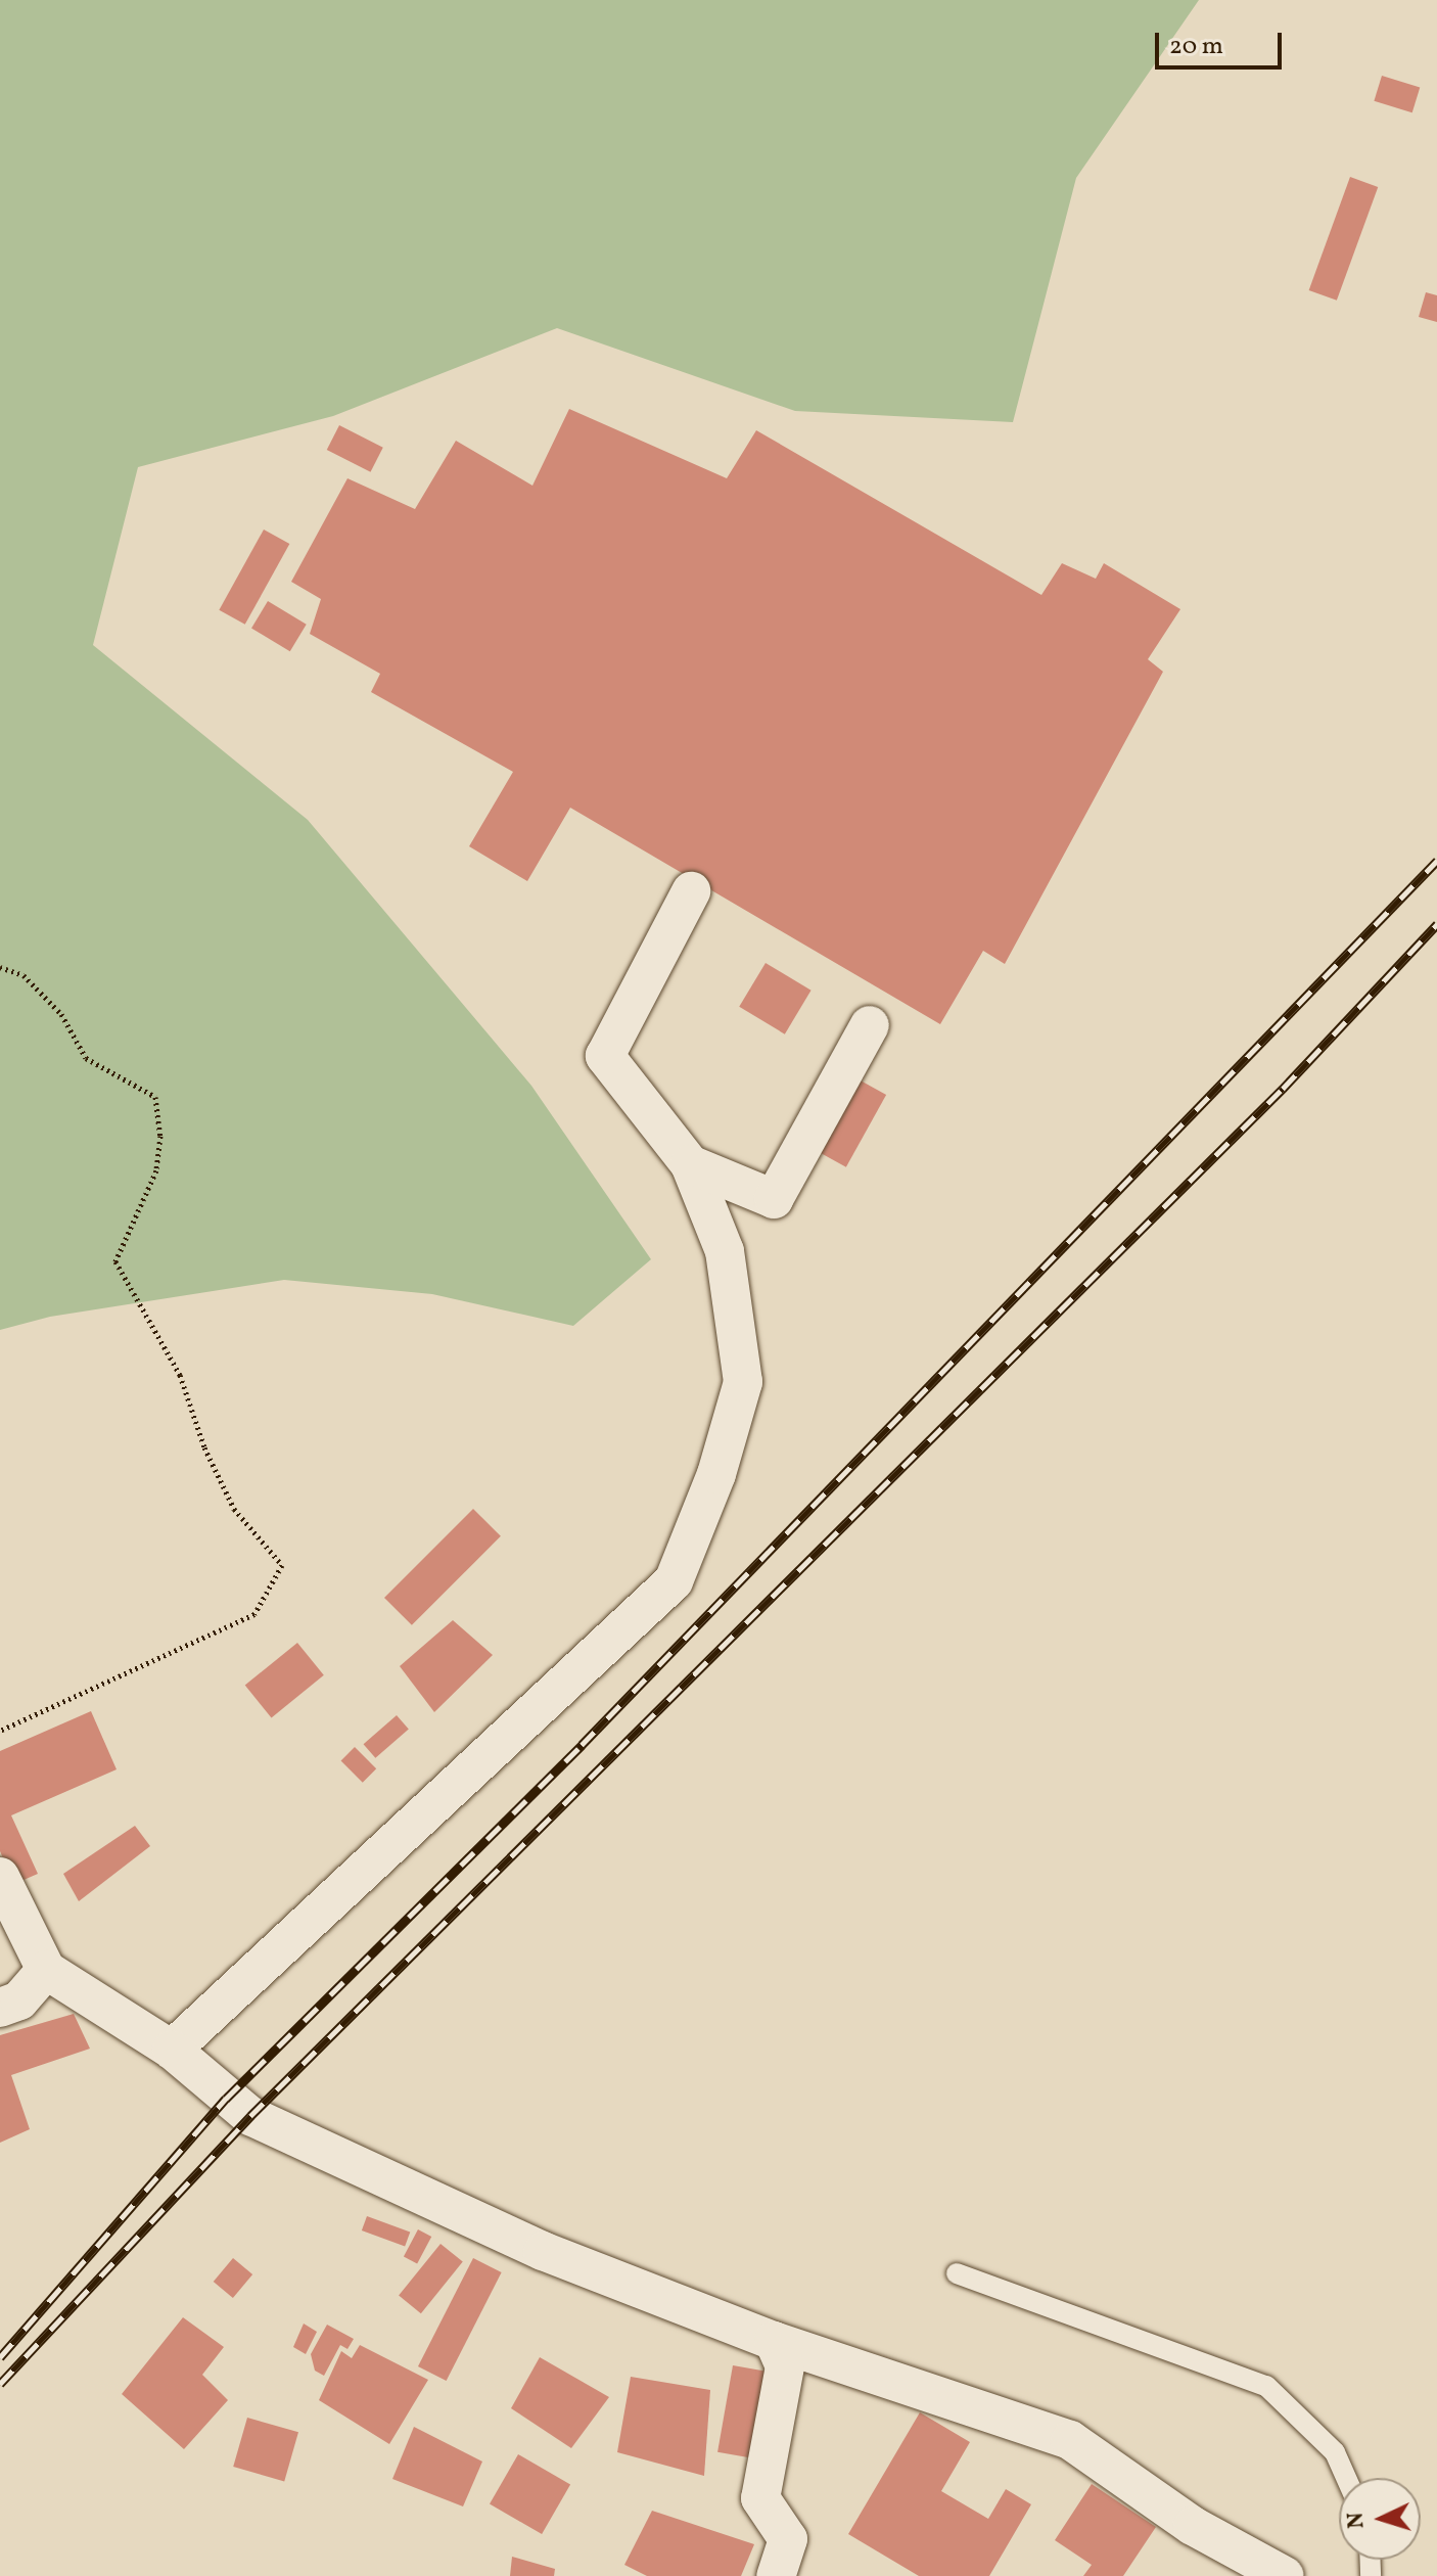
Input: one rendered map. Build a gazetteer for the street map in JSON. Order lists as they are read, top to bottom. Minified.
{"scale_bar":"20 m","north":"left"}
